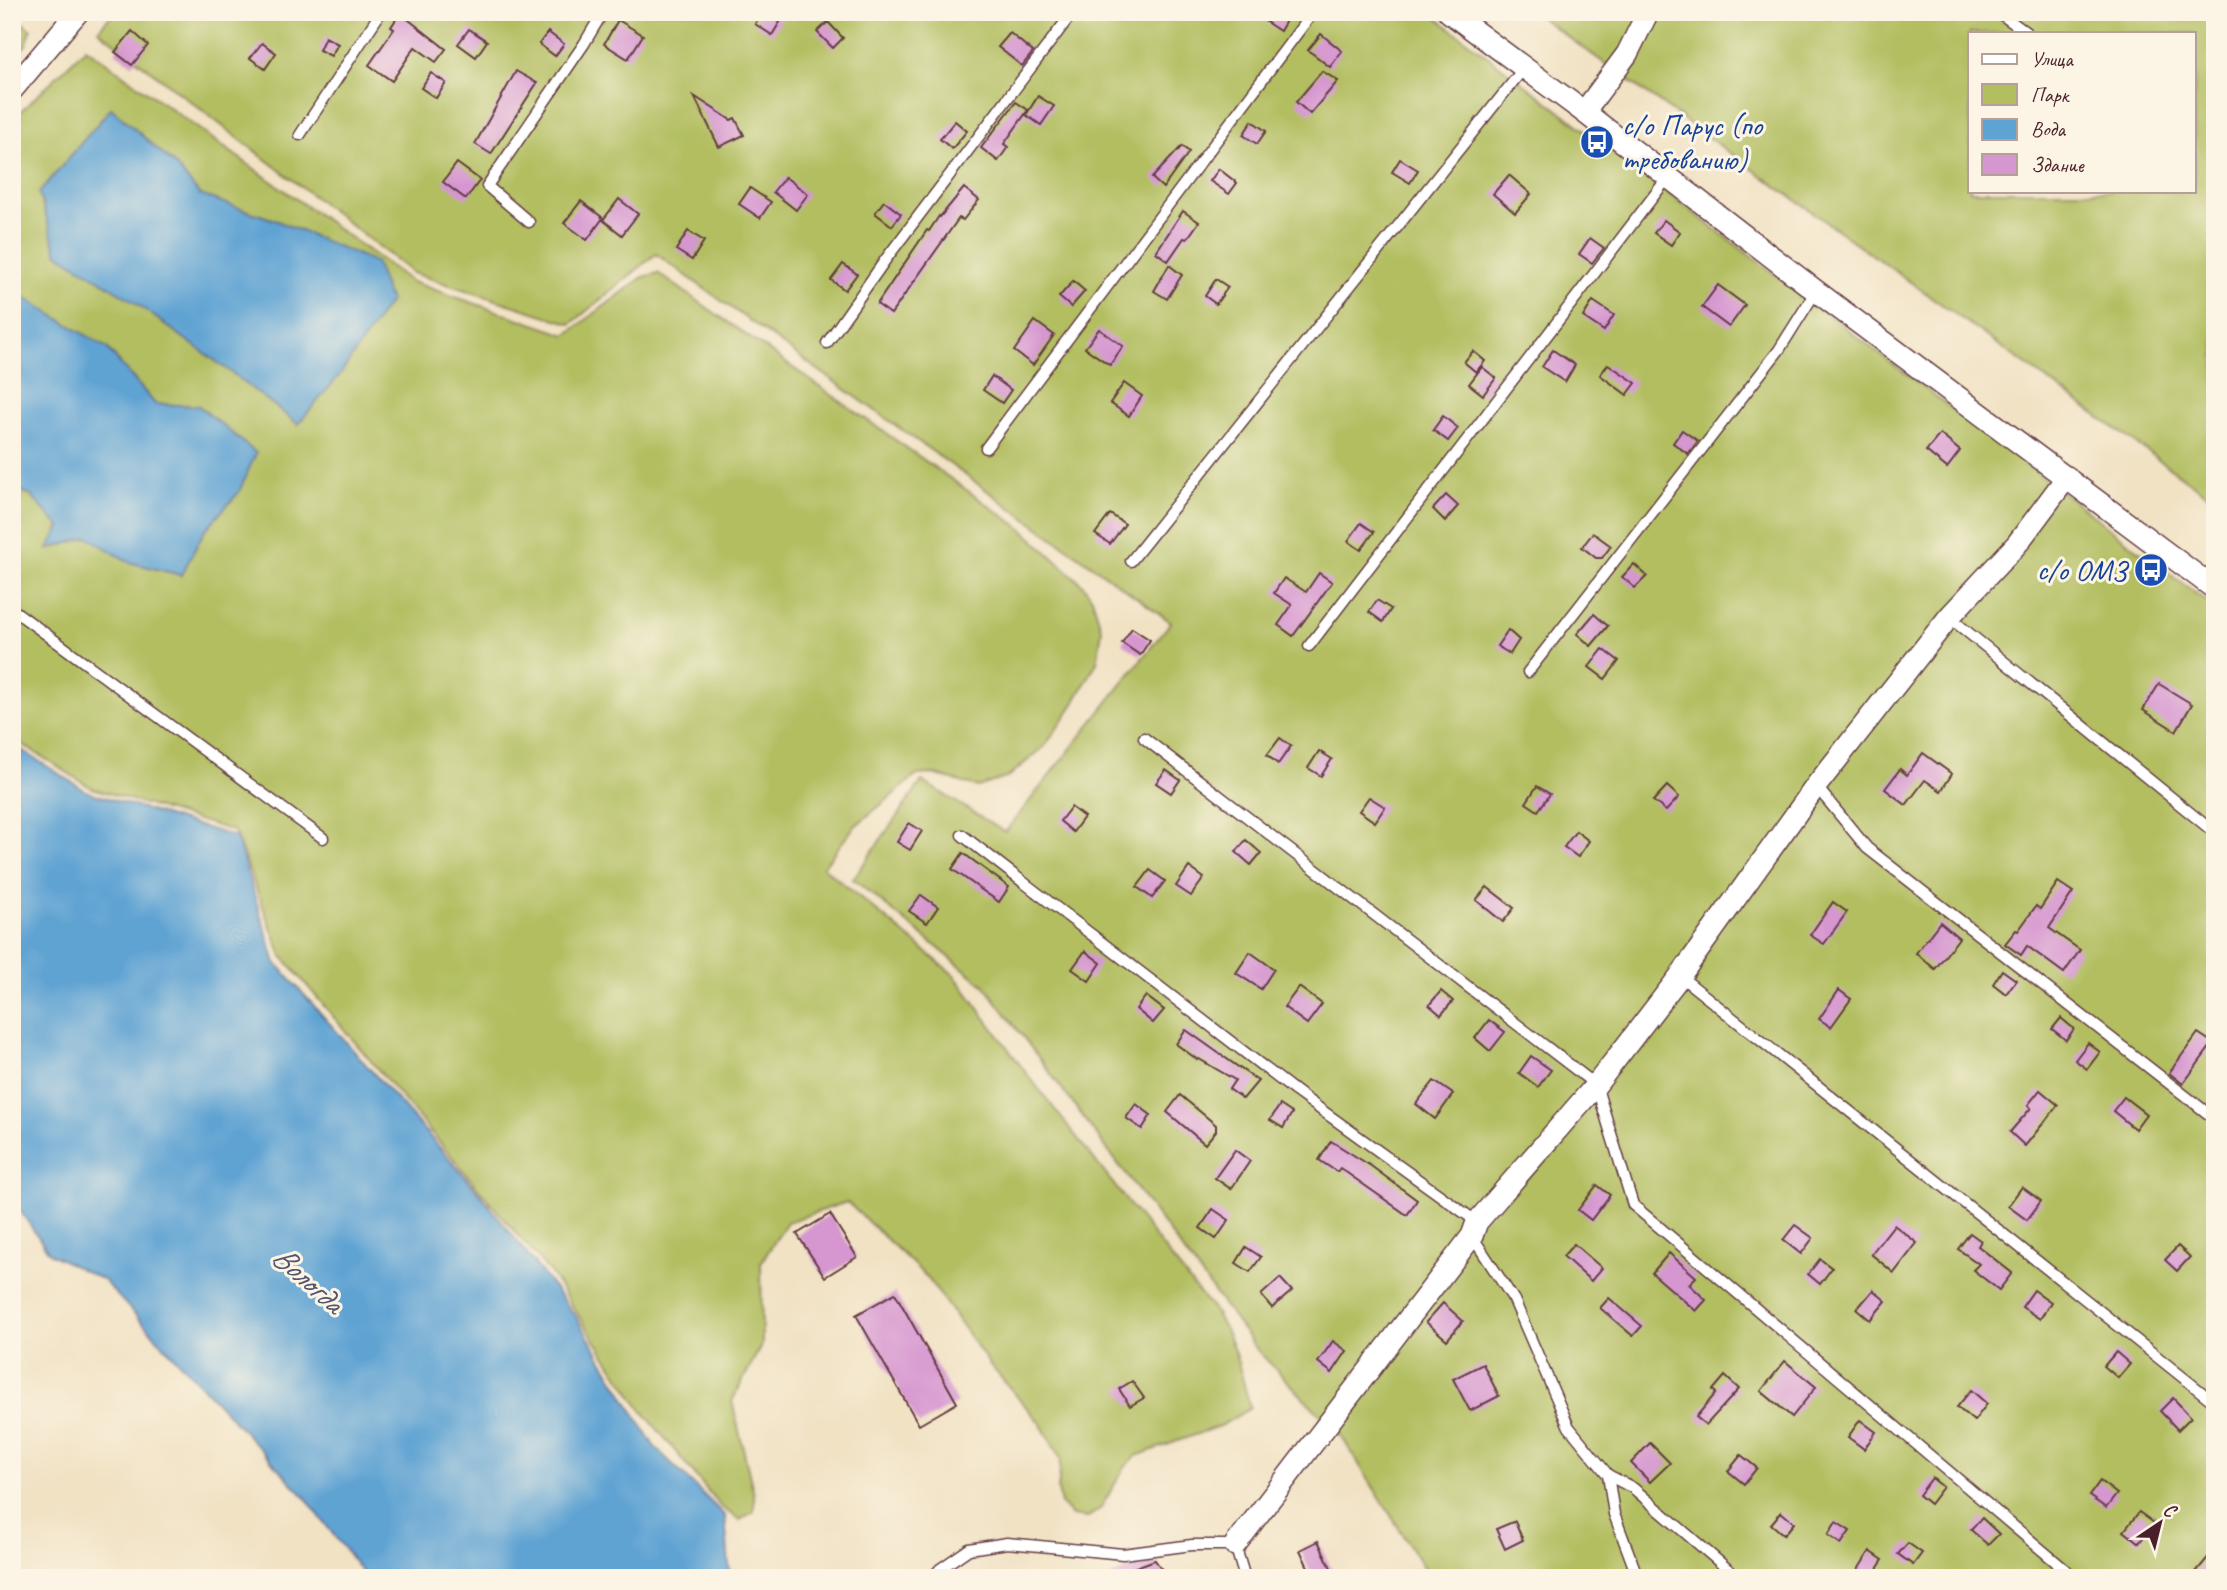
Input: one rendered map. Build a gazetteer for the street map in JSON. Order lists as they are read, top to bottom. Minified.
{"water":["Вологда"],"places":{"bus stop":["с/о Парус (по требованию)","с/о ОМЗ"]},"legend":["Улица","Парк","Вода","Здание"],"north":"top right"}
